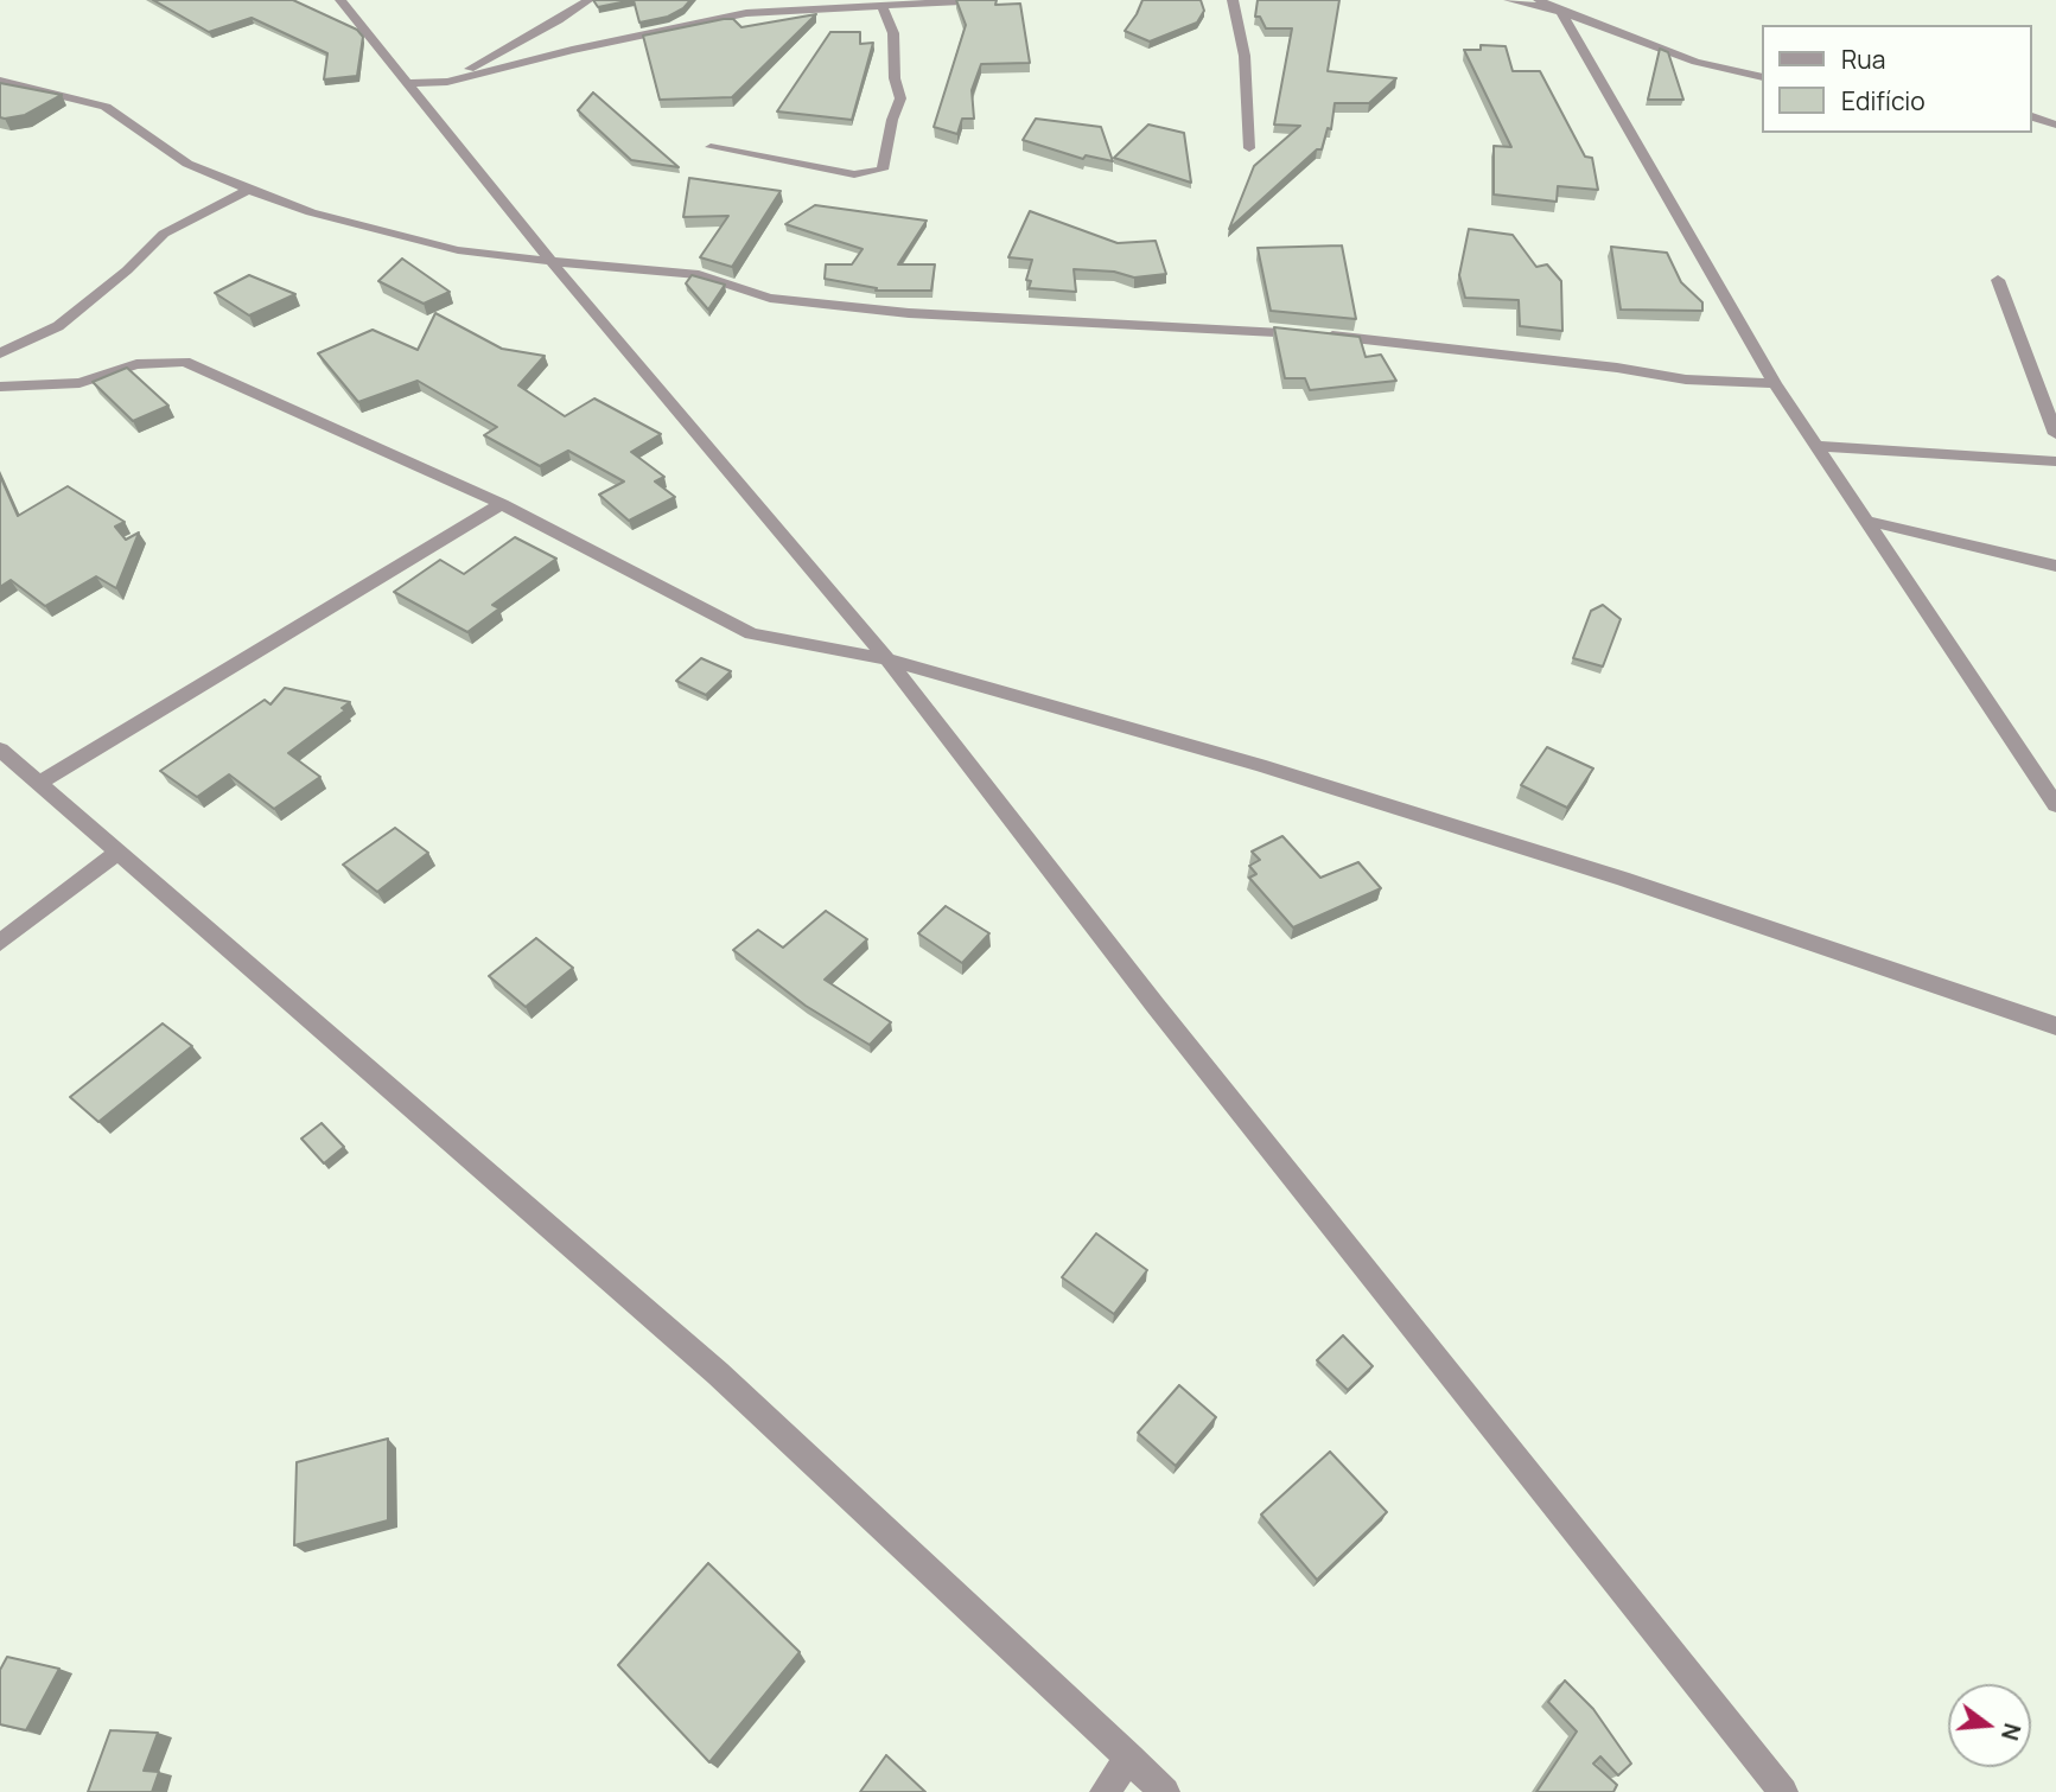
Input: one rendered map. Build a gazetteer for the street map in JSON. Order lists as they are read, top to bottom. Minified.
{"legend":["Rua","Edifício"],"north":"right"}
